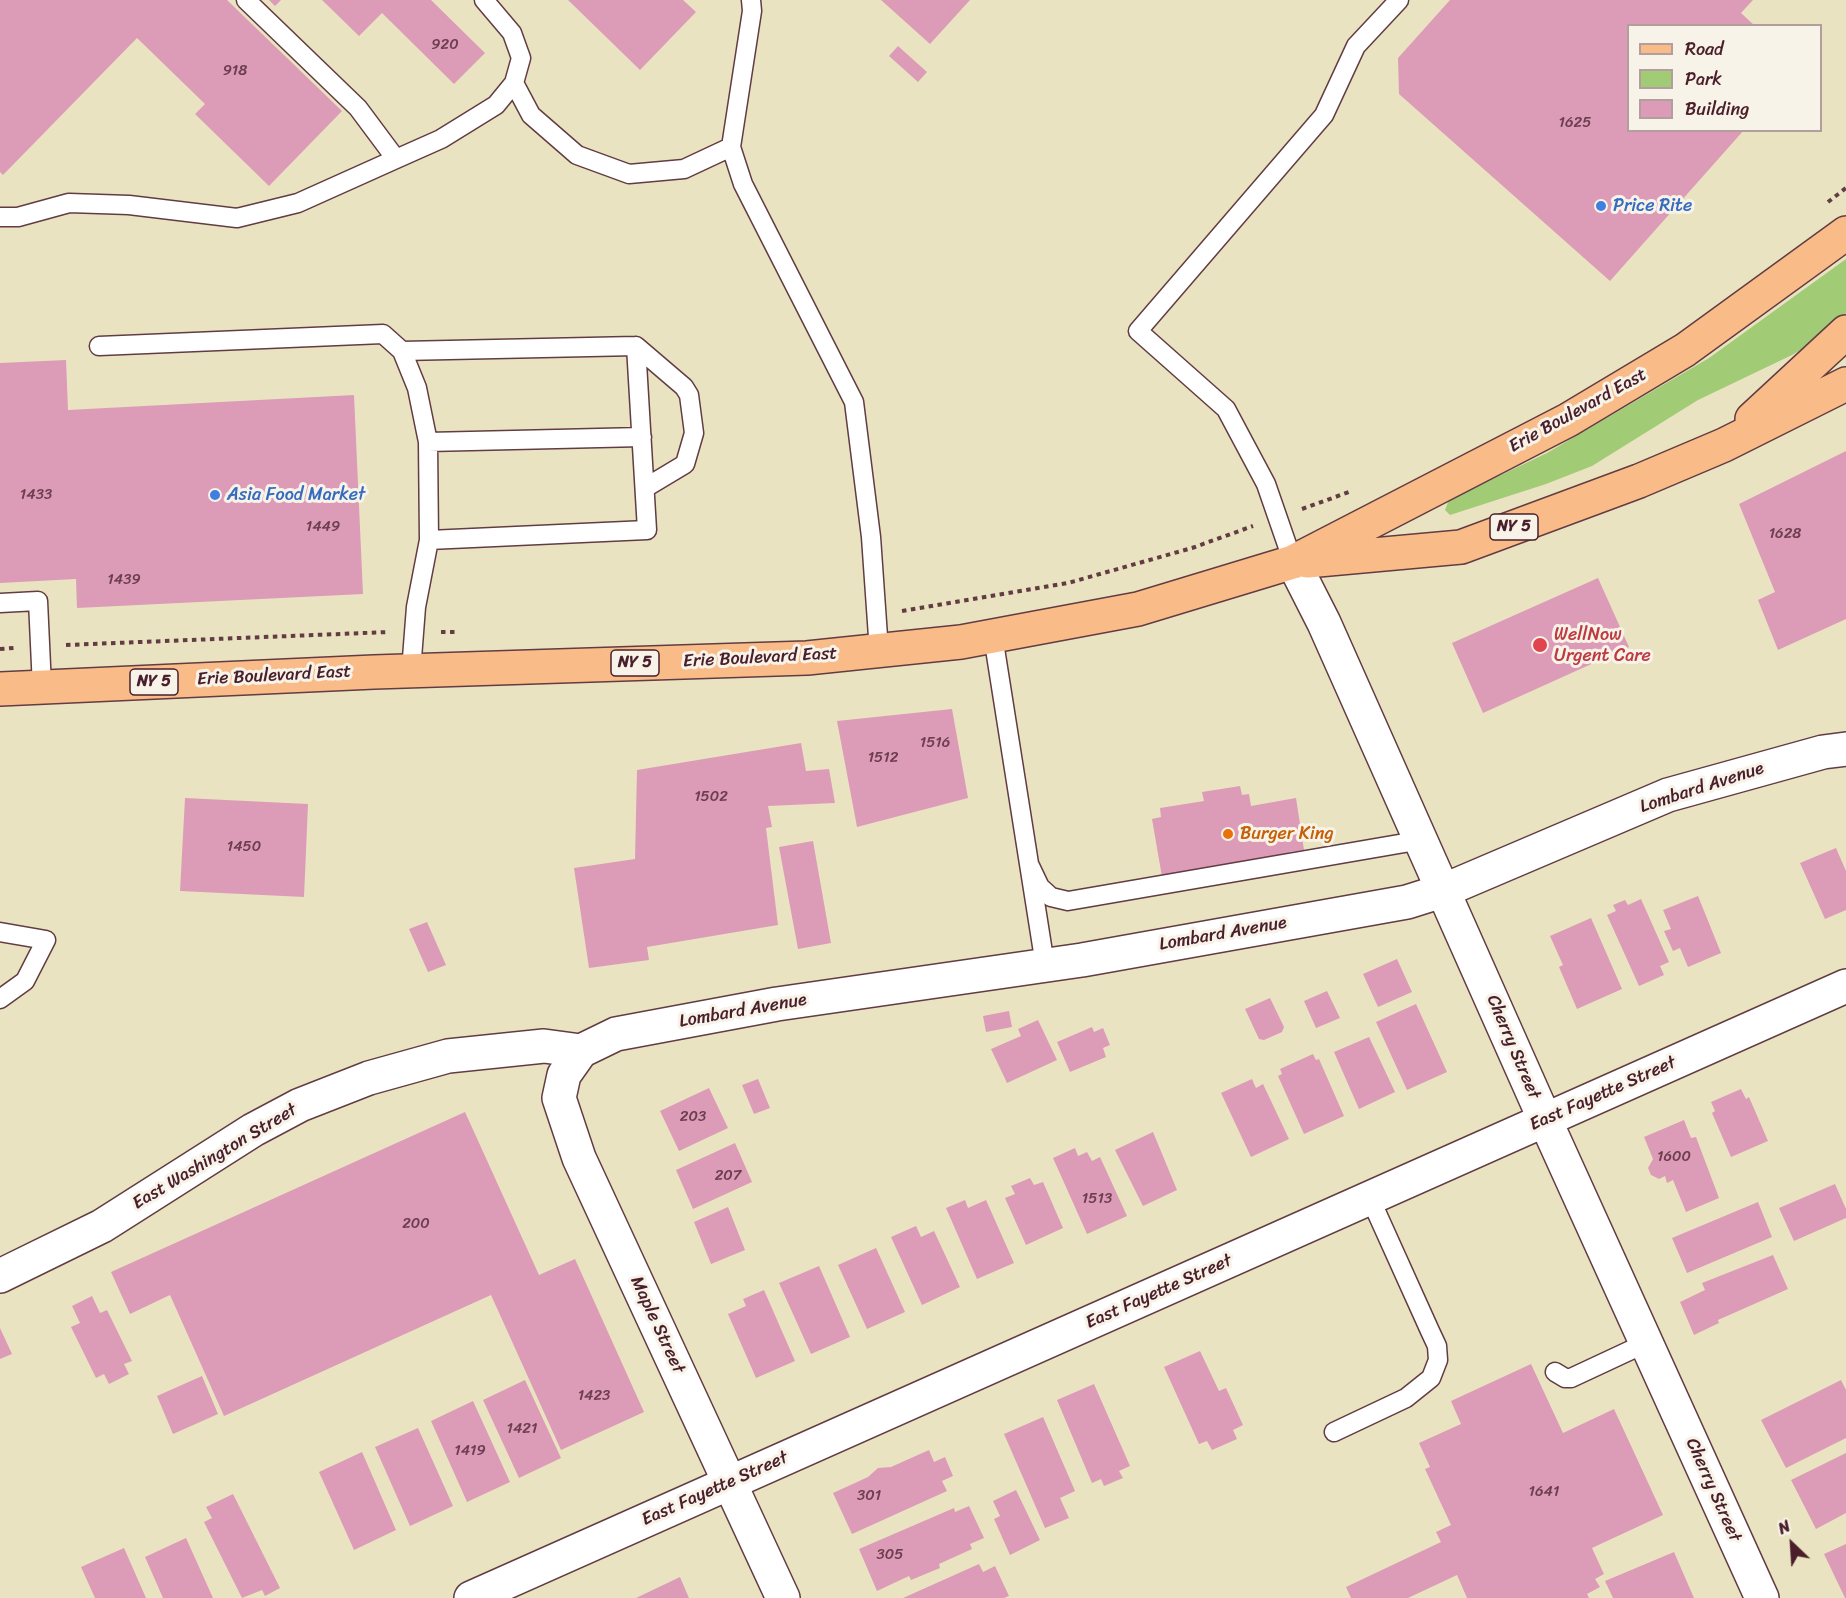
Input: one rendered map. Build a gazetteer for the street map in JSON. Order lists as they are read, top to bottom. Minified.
{"streets":{"main road":["Erie Boulevard East","NY 5"],"street":["Lombard Avenue","Cherry Street","East Fayette Street","East Washington Street","Maple Street"]},"crossings":[["Erie Boulevard East","Cherry Street"],["Lombard Avenue","Cherry Street"],["Lombard Avenue","East Washington Street"],["Lombard Avenue","Maple Street"],["Cherry Street","East Fayette Street"],["East Fayette Street","Maple Street"],["East Washington Street","Maple Street"]],"places":["Price Rite","Asia Food Market","WellNow Urgent Care","Burger King"],"house_numbers":["920","918","1625","1433","1449","1628","1439","1516","1512","1502","1450","203","1600","207","1513","200","1423","1421","1419","1641","301","305"],"legend":["Road","Park","Building"],"north":"top left"}
